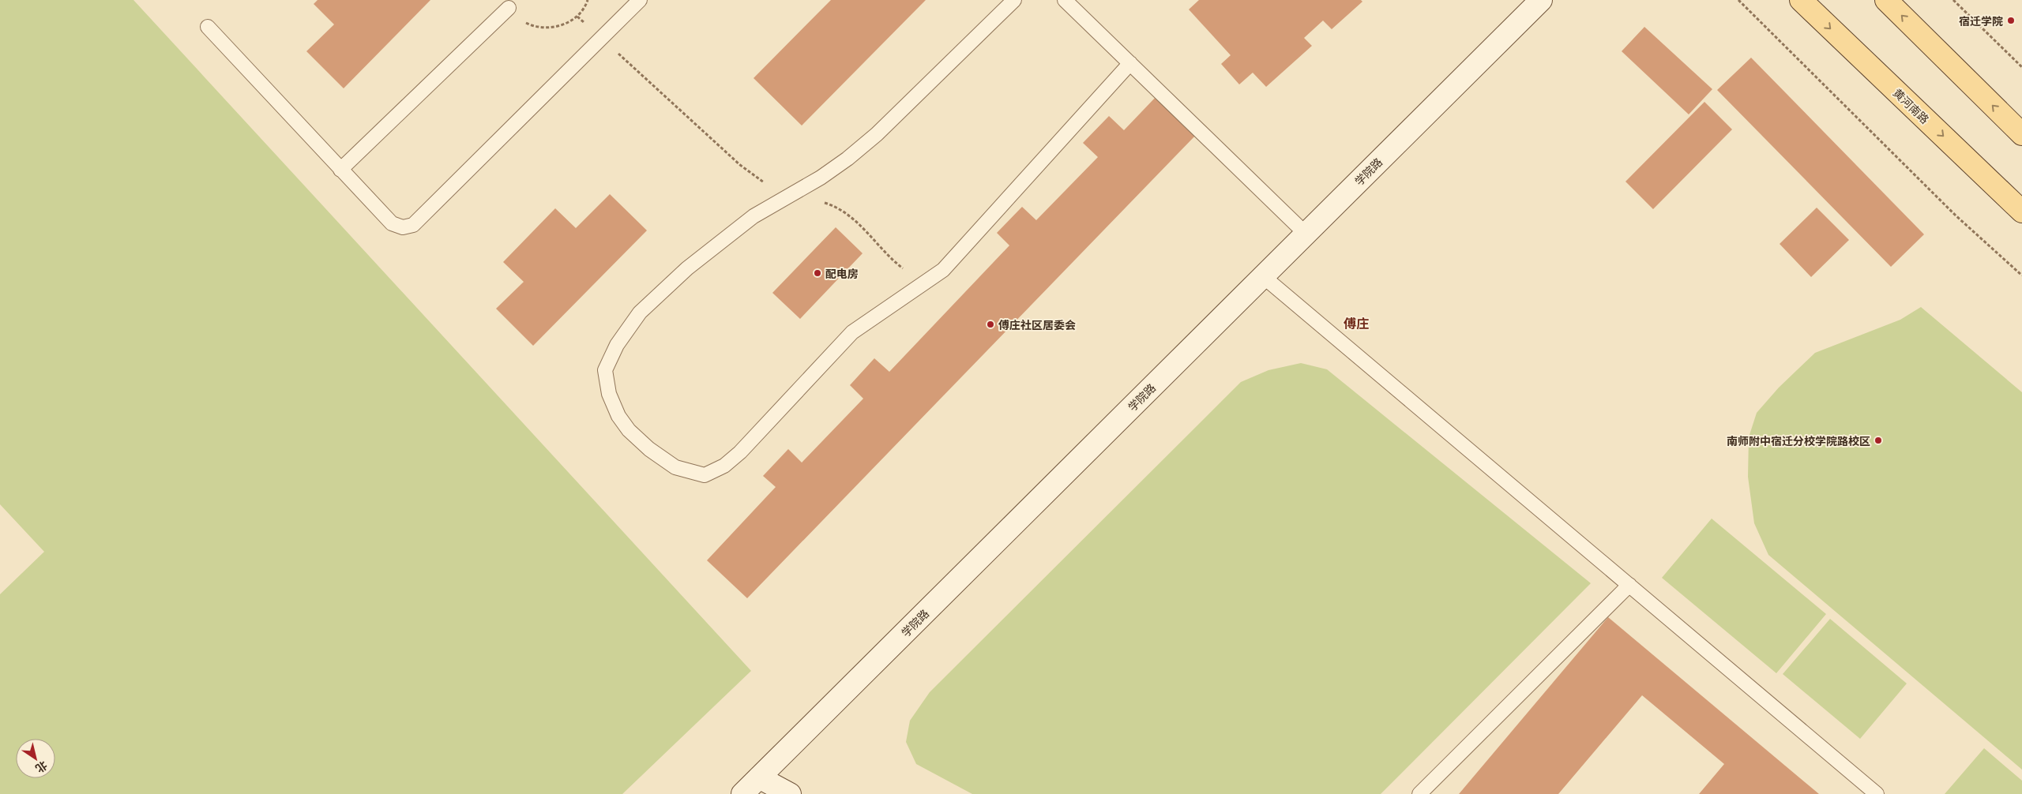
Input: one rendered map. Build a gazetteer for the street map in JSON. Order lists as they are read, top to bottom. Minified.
{"streets":{"main road":["黄河南路"],"street":["学院路"]},"districts":["傅庄"],"places":["宿迁学院","配电房","傅庄社区居委会","南师附中宿迁分校学院路校区"],"north":"bottom right"}
